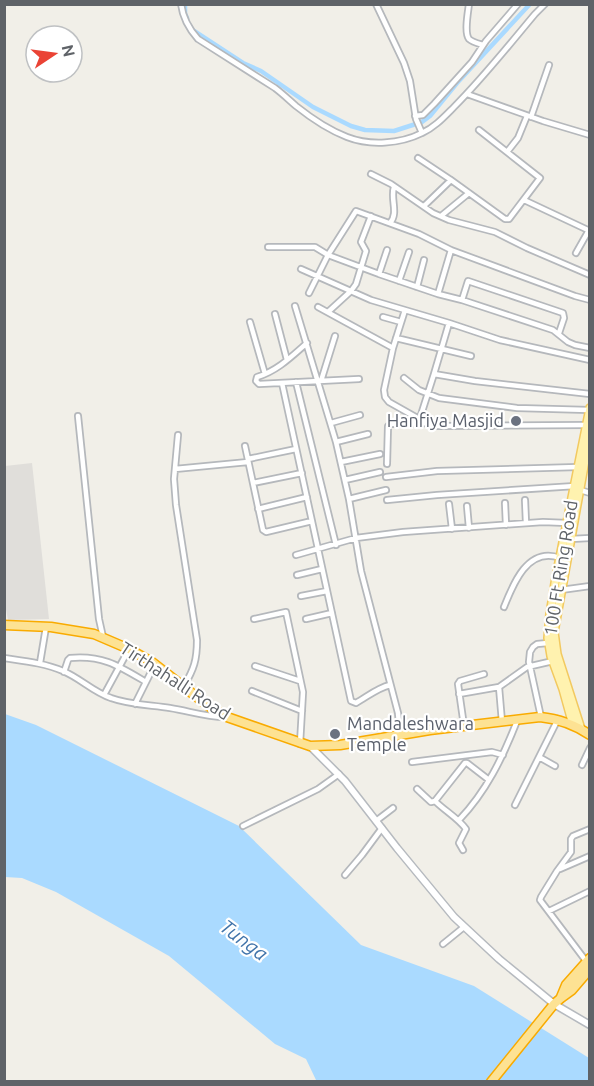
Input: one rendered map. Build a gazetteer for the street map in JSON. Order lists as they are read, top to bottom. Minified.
{"streets":{"highway":["Tirthahalli Road"],"main road":["100 Ft Ring Road"]},"crossings":[["100 Ft Ring Road","Tirthahalli Road"]],"water":["Tunga"],"places":["Hanfiya Masjid","Mandaleshwara Temple"],"north":"right"}
